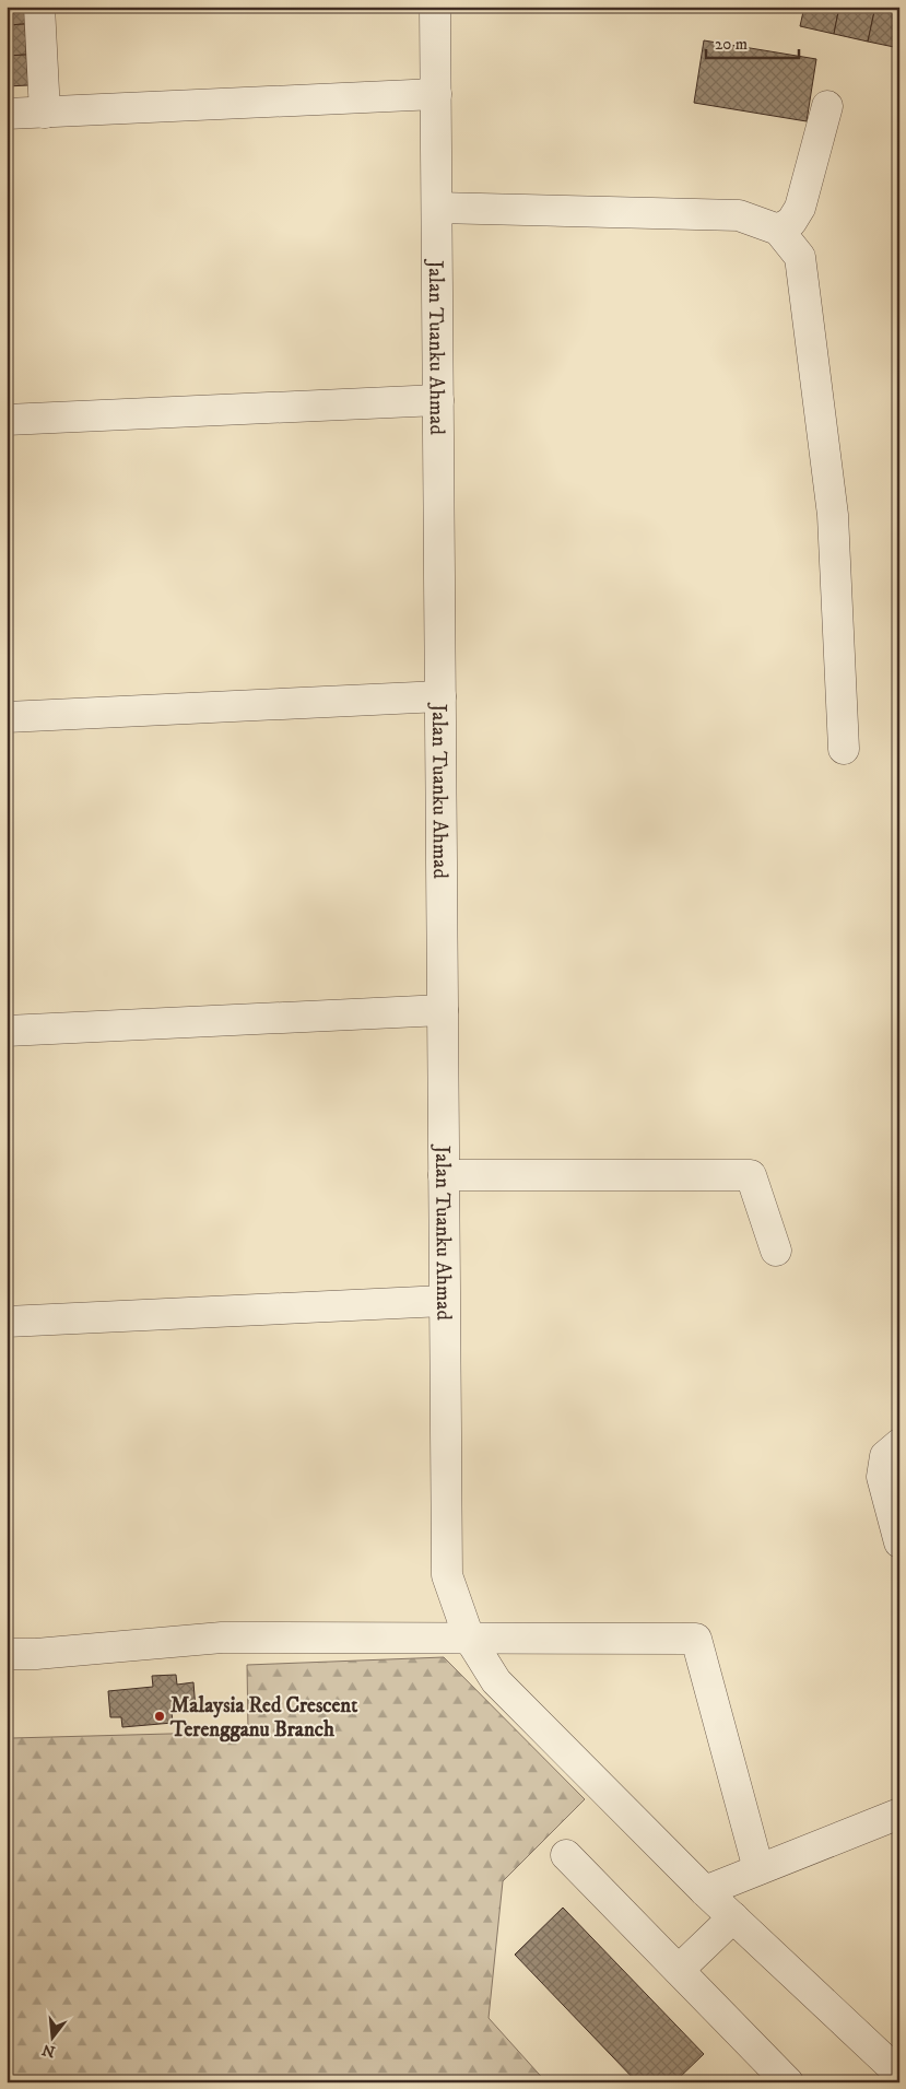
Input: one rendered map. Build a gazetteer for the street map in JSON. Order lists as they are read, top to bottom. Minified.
{"streets":{"street":["Jalan Tuanku Ahmad"]},"places":["Malaysia Red Crescent Terengganu Branch"],"scale_bar":"20 m","north":"bottom"}
